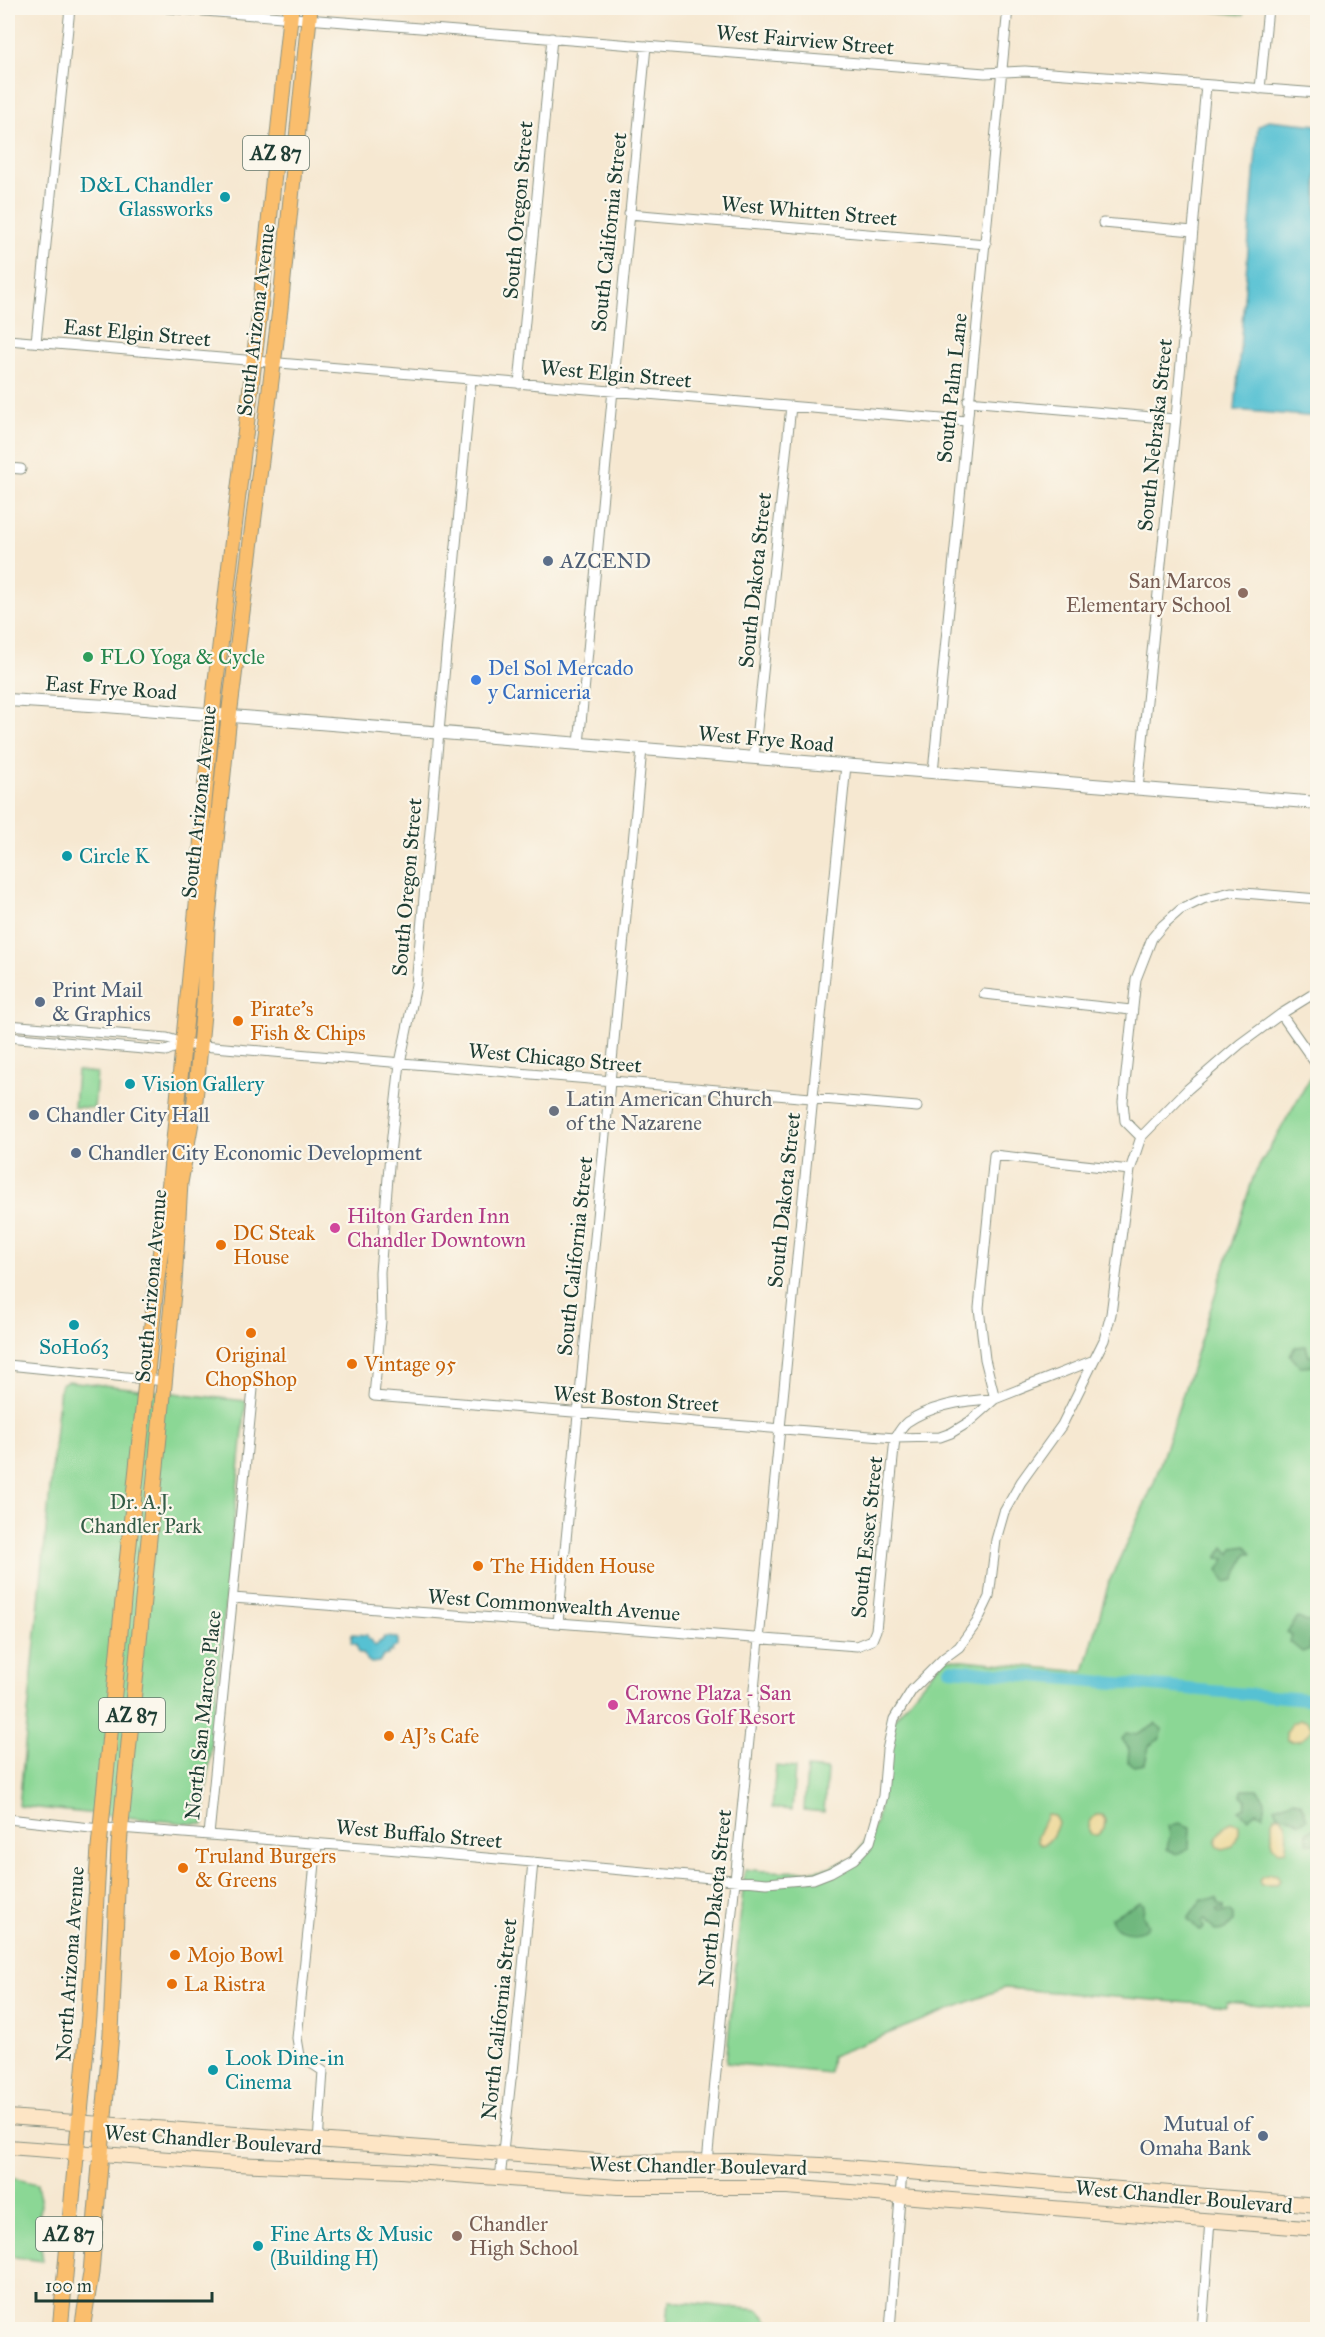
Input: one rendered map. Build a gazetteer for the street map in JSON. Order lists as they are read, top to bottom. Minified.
{"streets":{"main road":["AZ 87","South Arizona Avenue","North Arizona Avenue","West Chandler Boulevard"],"street":["West Fairview Street","South Oregon Street","West Whitten Street","South California Street","East Elgin Street","West Elgin Street","South Palm Lane","South Nebraska Street","South Dakota Street","East Frye Road","West Frye Road","West Chicago Street","West Boston Street","South Essex Street","West Commonwealth Avenue","North San Marcos Place","West Buffalo Street","North Dakota Street","North California Street"]},"crossings":[["West Fairview Street","South Oregon Street"],["West Fairview Street","South California Street"],["West Fairview Street","South Arizona Avenue"],["West Fairview Street","South Palm Lane"],["West Fairview Street","South Nebraska Street"],["South Oregon Street","West Elgin Street"],["South Oregon Street","West Frye Road"],["South Oregon Street","West Chicago Street"],["South Oregon Street","West Boston Street"],["West Whitten Street","South California Street"],["West Whitten Street","South Palm Lane"],["South California Street","West Elgin Street"],["South California Street","West Frye Road"],["South California Street","West Chicago Street"],["South California Street","West Boston Street"],["South California Street","West Commonwealth Avenue"],["South Arizona Avenue","East Elgin Street"],["South Arizona Avenue","West Elgin Street"],["South Arizona Avenue","East Frye Road"],["South Arizona Avenue","West Frye Road"],["South Arizona Avenue","West Chicago Street"],["South Arizona Avenue","North Arizona Avenue"],["East Elgin Street","West Elgin Street"],["West Elgin Street","South Palm Lane"],["West Elgin Street","South Dakota Street"],["South Palm Lane","West Frye Road"],["South Nebraska Street","West Frye Road"],["South Dakota Street","West Frye Road"],["South Dakota Street","West Chicago Street"],["South Dakota Street","West Boston Street"],["South Dakota Street","West Commonwealth Avenue"],["South Dakota Street","North Dakota Street"],["East Frye Road","West Frye Road"],["West Boston Street","South Essex Street"],["West Boston Street","West Buffalo Street"],["South Essex Street","West Commonwealth Avenue"],["West Commonwealth Avenue","North San Marcos Place"],["West Commonwealth Avenue","North Dakota Street"],["North San Marcos Place","West Buffalo Street"],["West Buffalo Street","North Dakota Street"],["West Buffalo Street","North Arizona Avenue"],["West Buffalo Street","North California Street"],["North Dakota Street","West Chandler Boulevard"],["North Arizona Avenue","West Chandler Boulevard"],["North California Street","West Chandler Boulevard"]],"parks":["Dr. A.J. Chandler Park"],"places":["D&L Chandler Glassworks","AZCEND","San Marcos Elementary School","FLO Yoga & Cycle","Del Sol Mercado y Carniceria","Circle K","Print Mail & Graphics","Pirate's Fish & Chips","Vision Gallery","Latin American Church of the Nazarene","Chandler City Hall","Chandler City Economic Development","Hilton Garden Inn Chandler Downtown","DC Steak House","SoHo63","Original ChopShop","Vintage 95","The Hidden House","Crowne Plaza - San Marcos Golf Resort","AJ's Cafe","Truland Burgers & Greens","Mojo Bowl","La Ristra","Look Dine-in Cinema","Mutual of Omaha Bank","Chandler High School","Fine Arts & Music (Building H)"],"scale_bar":"100 m"}
